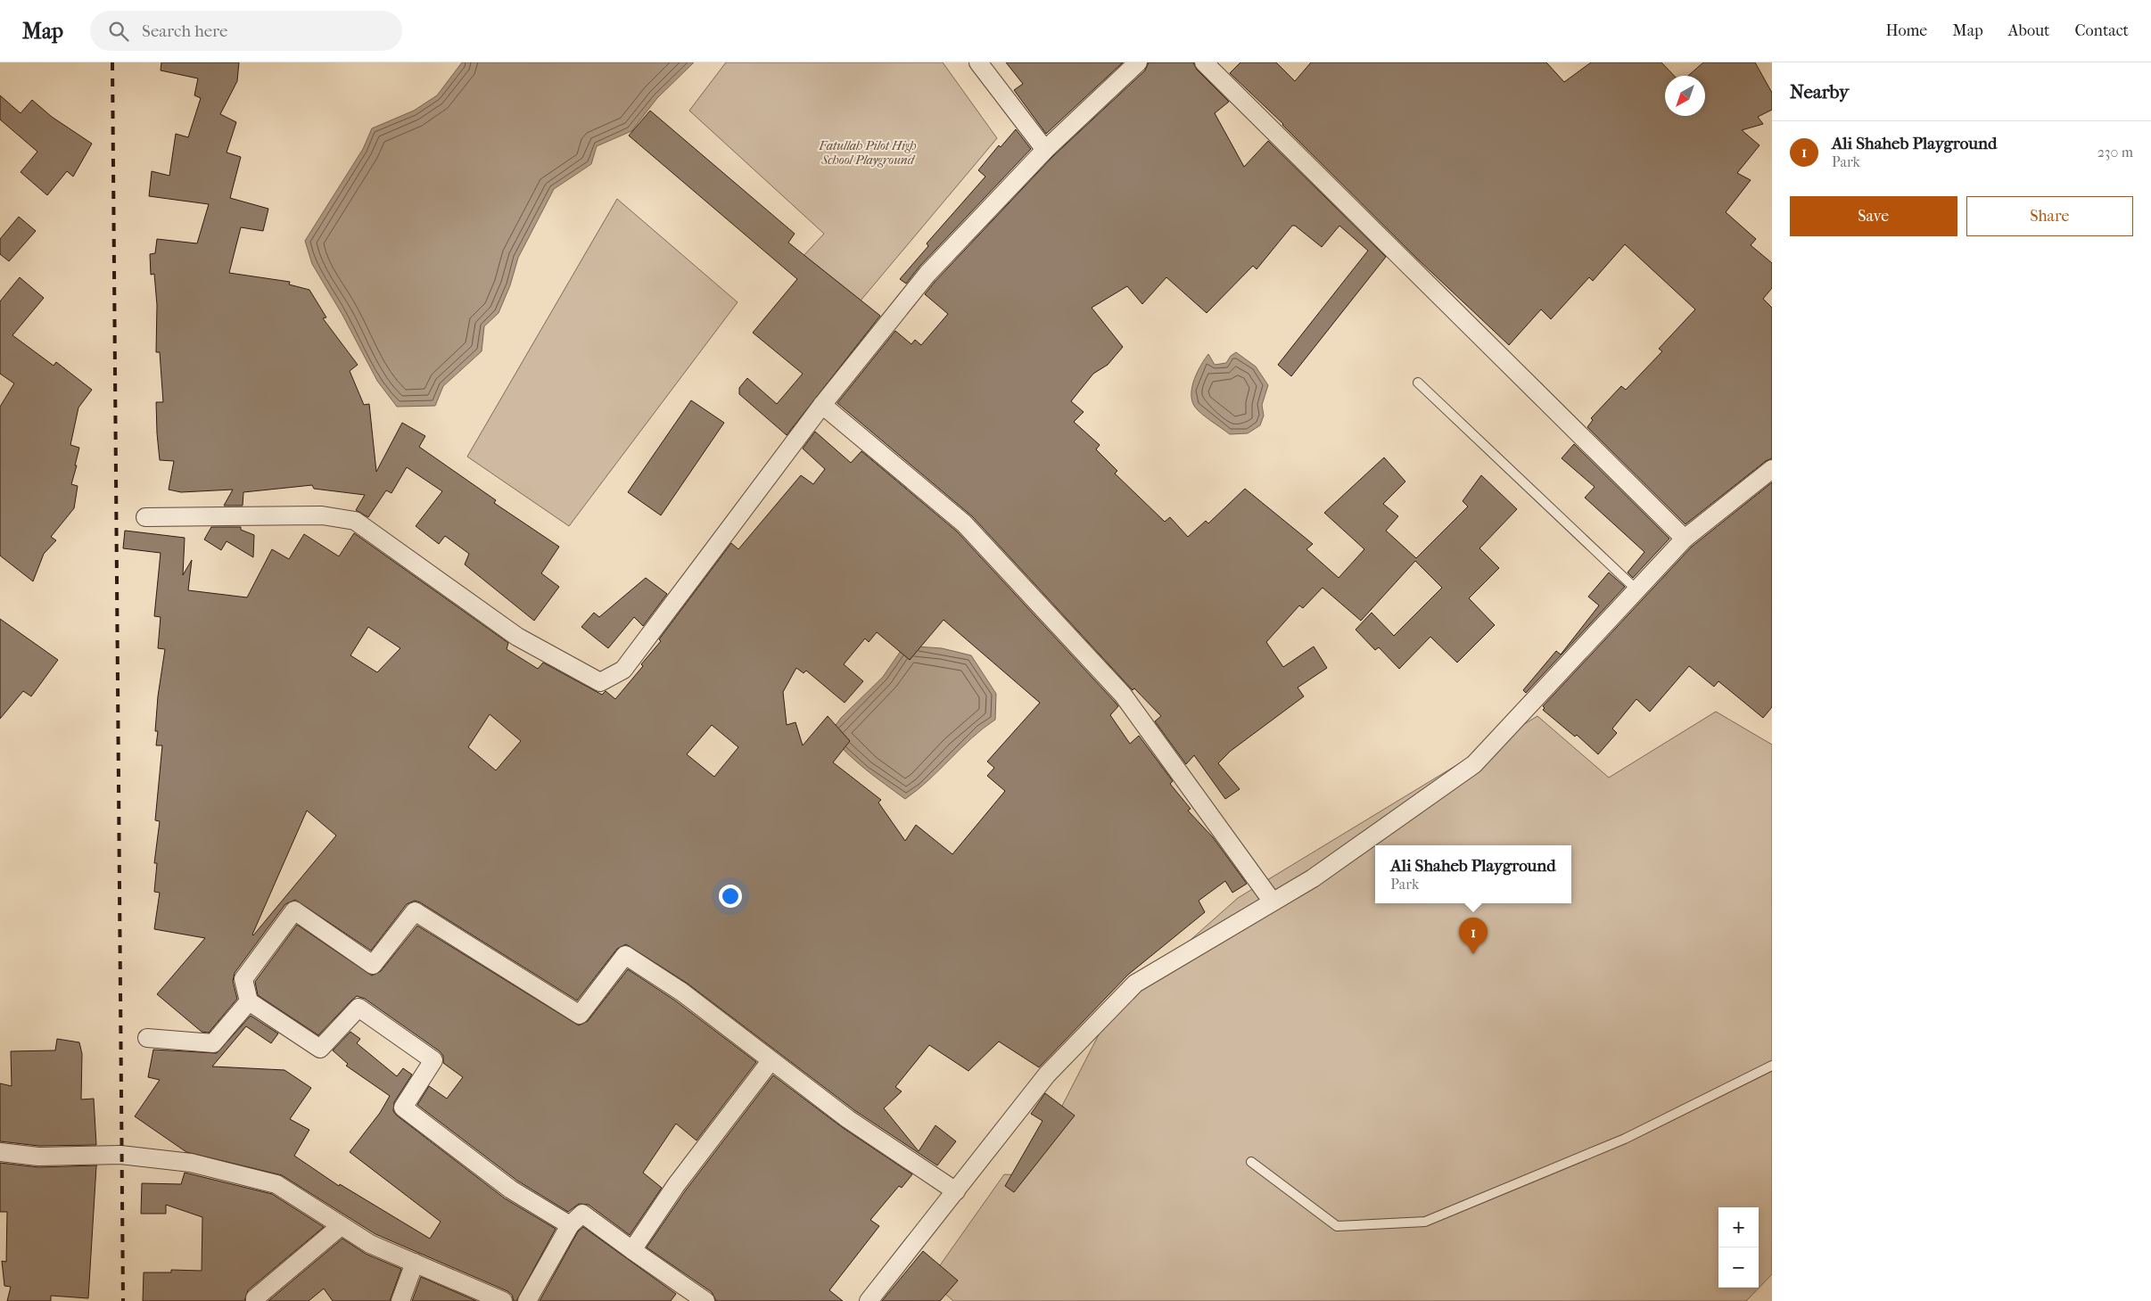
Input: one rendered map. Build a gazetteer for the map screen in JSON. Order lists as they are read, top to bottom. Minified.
{"parks":["Fatullah Pilot High School Playground"],"north":"bottom left","page":{"header":"Map","search":"Search here","nav":["Home","Map","About","Contact"],"heading":"Nearby","list":[{"mark":"1","name":"Ali Shaheb Playground","note":"Park","value":"230 m"}],"buttons":["Save","Share"],"popup":["Ali Shaheb Playground","Park"],"pins":"1","map_buttons":["+","−"]}}
